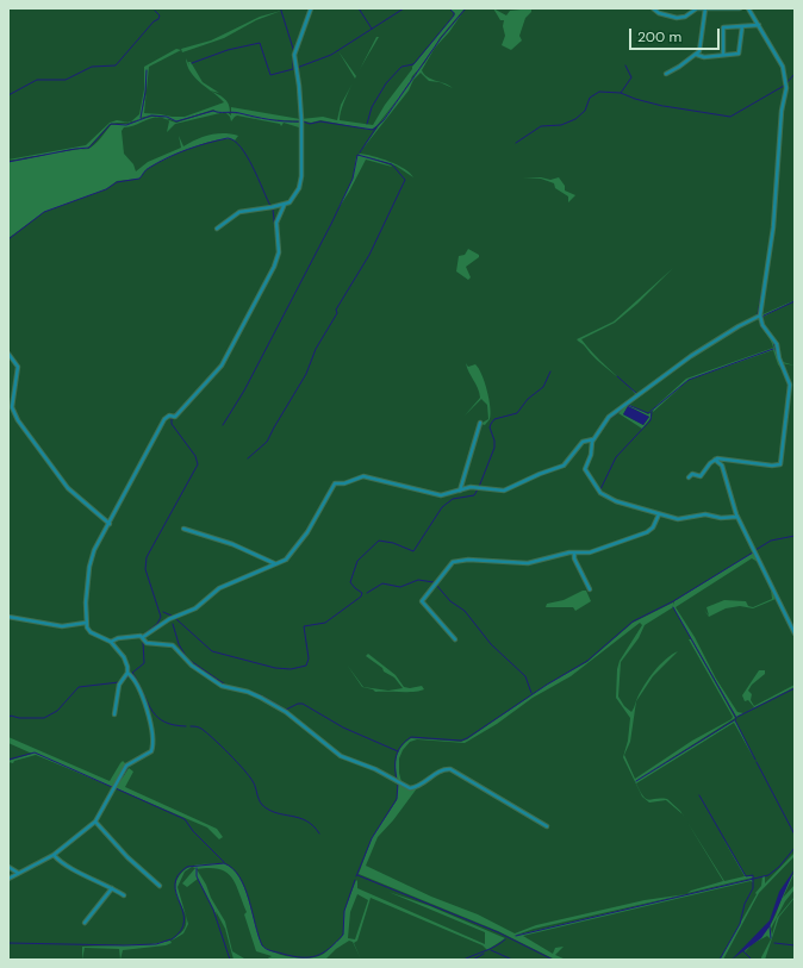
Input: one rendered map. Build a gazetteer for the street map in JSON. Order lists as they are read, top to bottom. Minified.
{"scale_bar":"200 m"}
